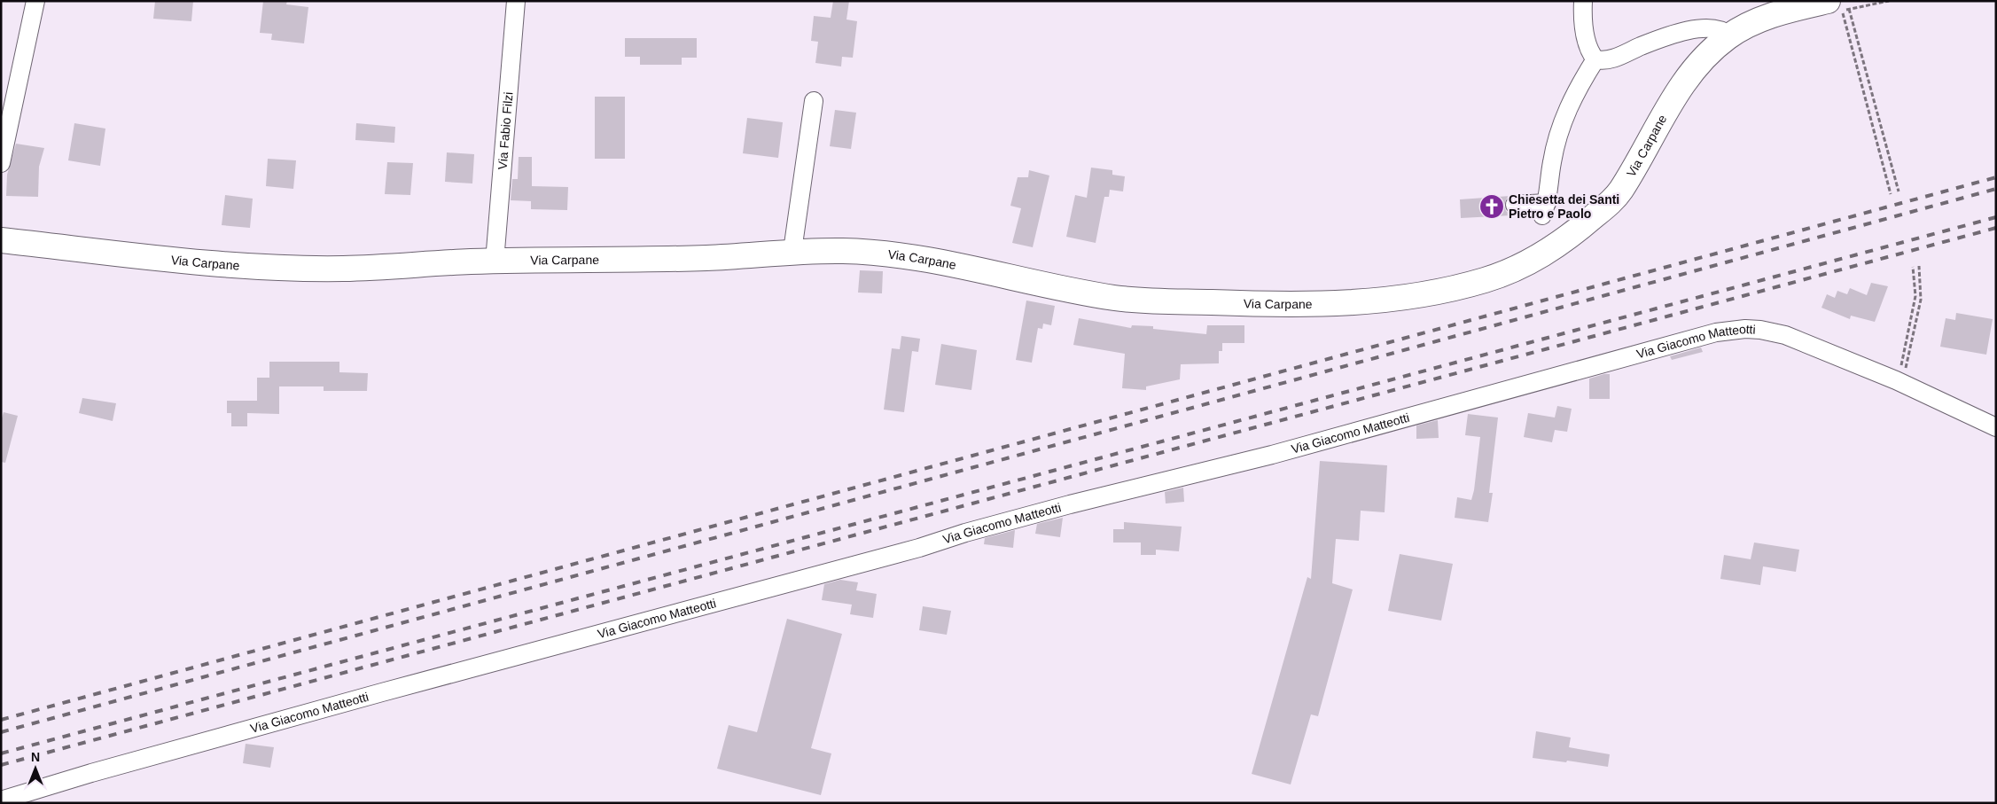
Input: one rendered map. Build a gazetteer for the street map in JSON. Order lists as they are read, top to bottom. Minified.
{"streets":{"street":["Via Fabio Filzi","Via Carpane","Via Giacomo Matteotti"]},"crossings":[["Via Fabio Filzi","Via Carpane"]],"places":{"church":["Chiesetta dei Santi Pietro e Paolo"]},"north":"top"}
